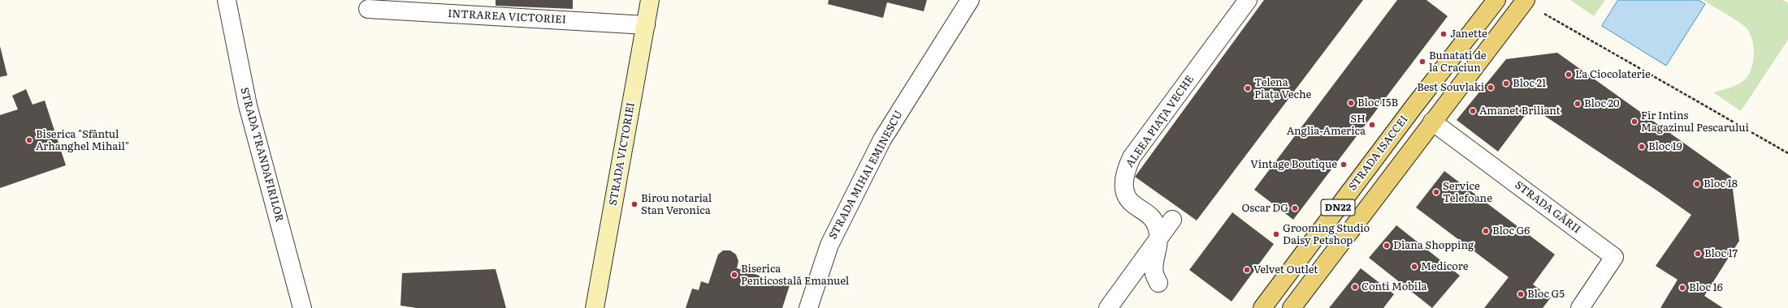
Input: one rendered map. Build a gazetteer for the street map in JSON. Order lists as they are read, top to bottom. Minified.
{"streets":{"main road":["STRADA ISACCEI","DN22"],"street":["INTRAREA VICTORIEI","ALEEA PIAȚA VECHE","STRADA VICTORIEI","STRADA TRANDAFIRILOR","STRADA MIHAI EMINESCU","STRADA GĂRII"]},"crossings":[["INTRAREA VICTORIEI","STRADA VICTORIEI"],["DN22","STRADA GĂRII"]],"places":["Janette","Bunatati de la Craciun","La Ciocolaterie","Bloc 21","Best Souvlaki","Telena Piața Veche","Bloc I5B","Bloc 20","Amanet Briliant","Fir Intins Magazinul Pescarului","SH Anglia-America","Biserica \"Sfântul Arhanghel Mihail\"","Bloc 19","Vintage Boutique","Bloc 18","Service Telefoane","Birou notarial Stan Veronica","Oscar DG","Bloc G6","Grooming Studio Daisy Petshop","Diana Shopping","Bloc 17","Medicore","Velvet Outlet","Biserica Penticostală Emanuel","Conti Mobila","Bloc 16","Bloc G5"]}
